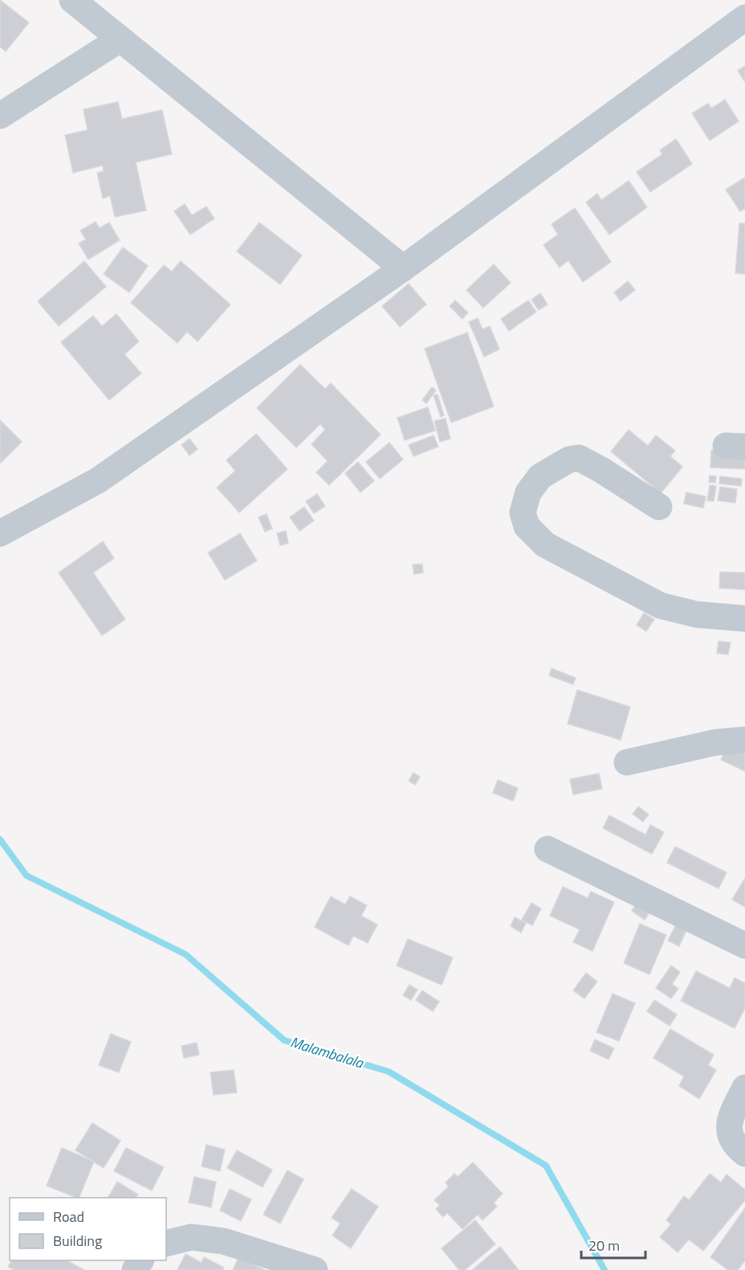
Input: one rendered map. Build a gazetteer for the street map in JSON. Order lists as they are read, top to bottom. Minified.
{"water":["Malambalala"],"legend":["Road","Building"],"scale_bar":"20 m"}
